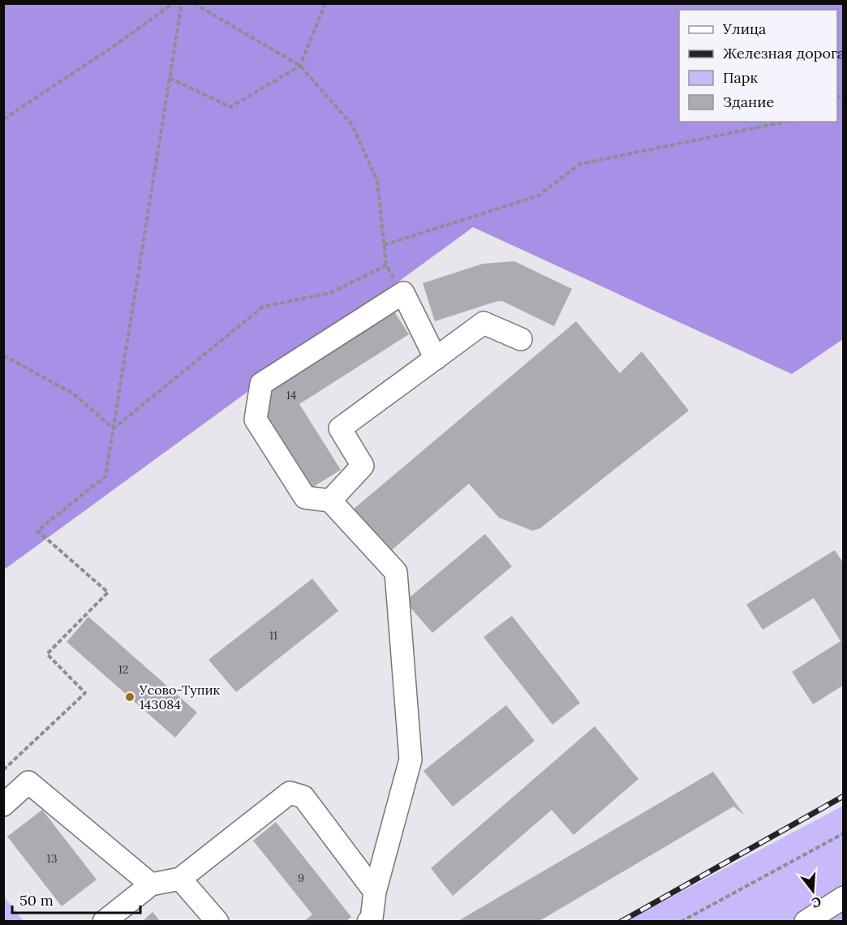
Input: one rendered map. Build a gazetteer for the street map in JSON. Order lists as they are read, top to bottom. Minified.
{"places":["Усово-Тупик 143084"],"house_numbers":["14","11","12","13","9"],"legend":["Улица","Железная дорога","Парк","Здание"],"scale_bar":"50 m","north":"bottom"}
